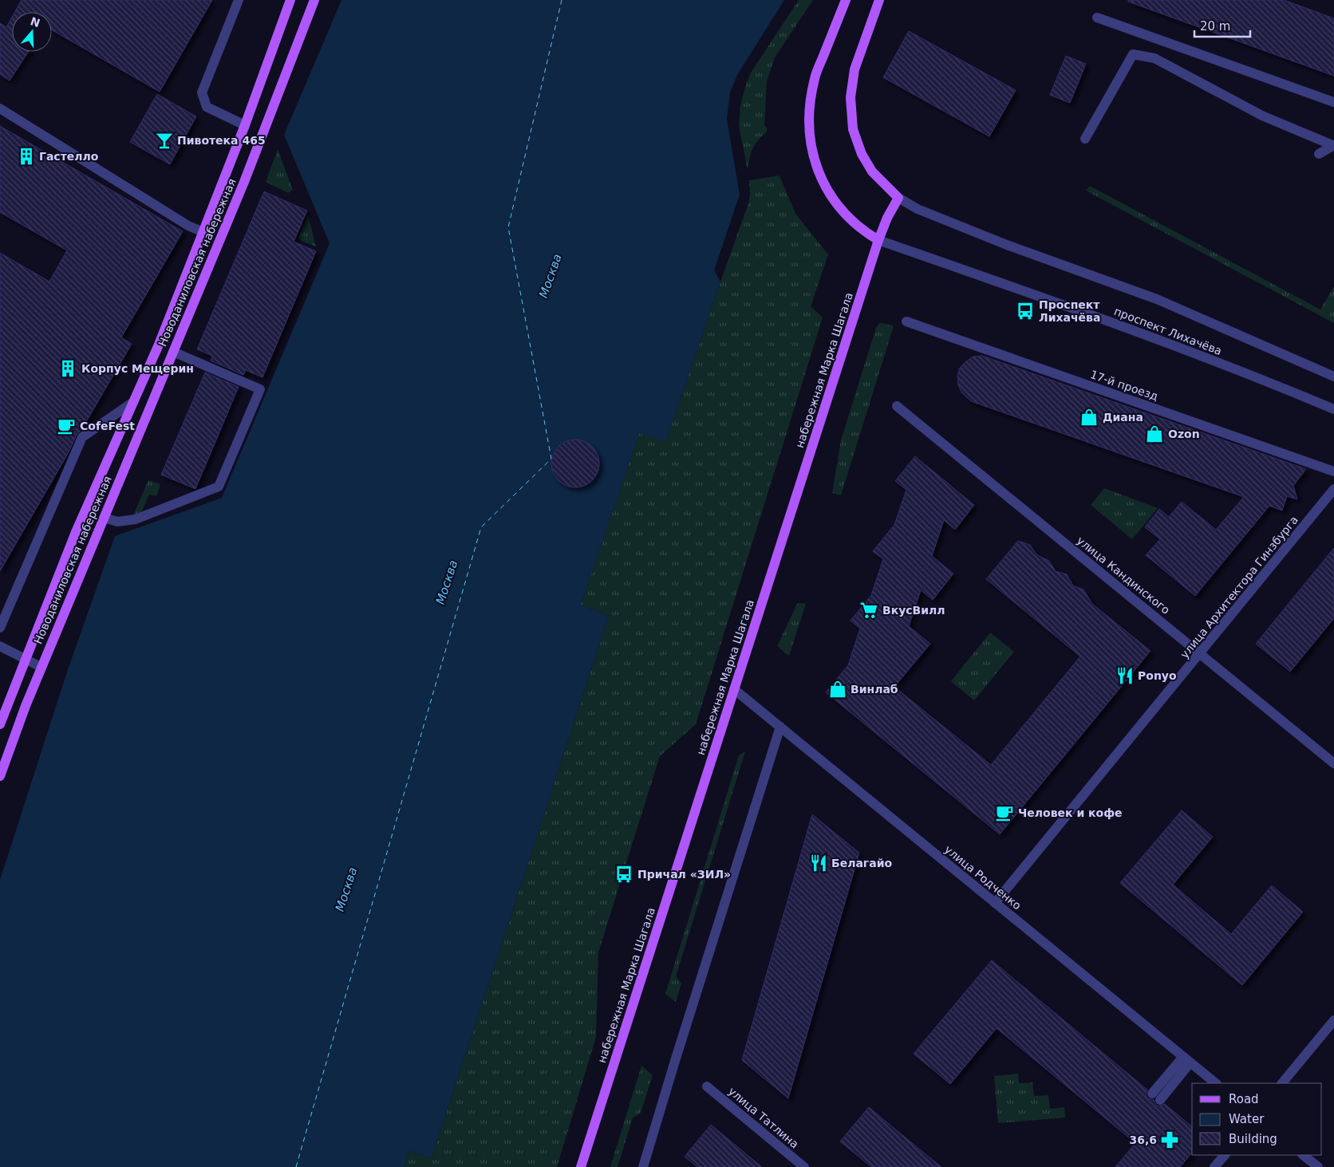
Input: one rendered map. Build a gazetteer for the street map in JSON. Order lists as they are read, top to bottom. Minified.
{"streets":{"main road":["Новоданиловская набережная","набережная Марка Шагала"],"street":["проспект Лихачёва","17-й проезд","улица Кандинского","улица Архитектора Гинзбурга","улица Родченко","улица Татлина"]},"crossings":[["проспект Лихачёва","набережная Марка Шагала"],["набережная Марка Шагала","улица Родченко"],["улица Кандинского","улица Архитектора Гинзбурга"],["улица Архитектора Гинзбурга","улица Родченко"]],"water":["Москва"],"places":{"bar":["Пивотека 465"],"building":["Гастелло","Корпус Мещерин"],"bus stop":["Проспект Лихачёва","Причал «ЗИЛ»"],"shop":["Диана","Ozon","Винлаб"],"cafe":["CofeFest","Человек и кофе"],"supermarket":["ВкусВилл"],"restaurant":["Ponyo","Белагайо"],"pharmacy":["36,6"]},"legend":["Road","Water","Building"],"scale_bar":"20 m","north":"top"}
